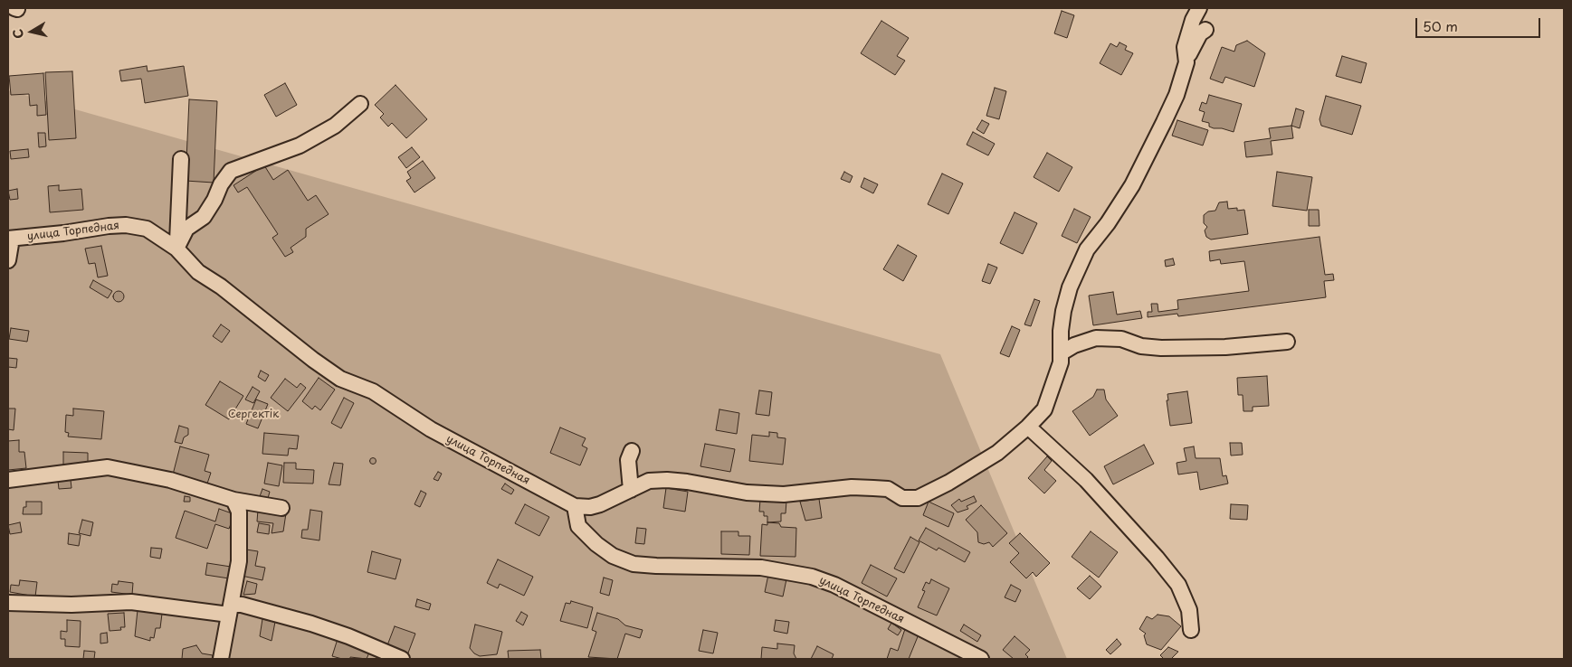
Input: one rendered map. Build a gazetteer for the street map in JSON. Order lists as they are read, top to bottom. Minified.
{"streets":{"street":["улица Торпедная"]},"parks":["Сергектік"],"scale_bar":"50 m","north":"left"}
